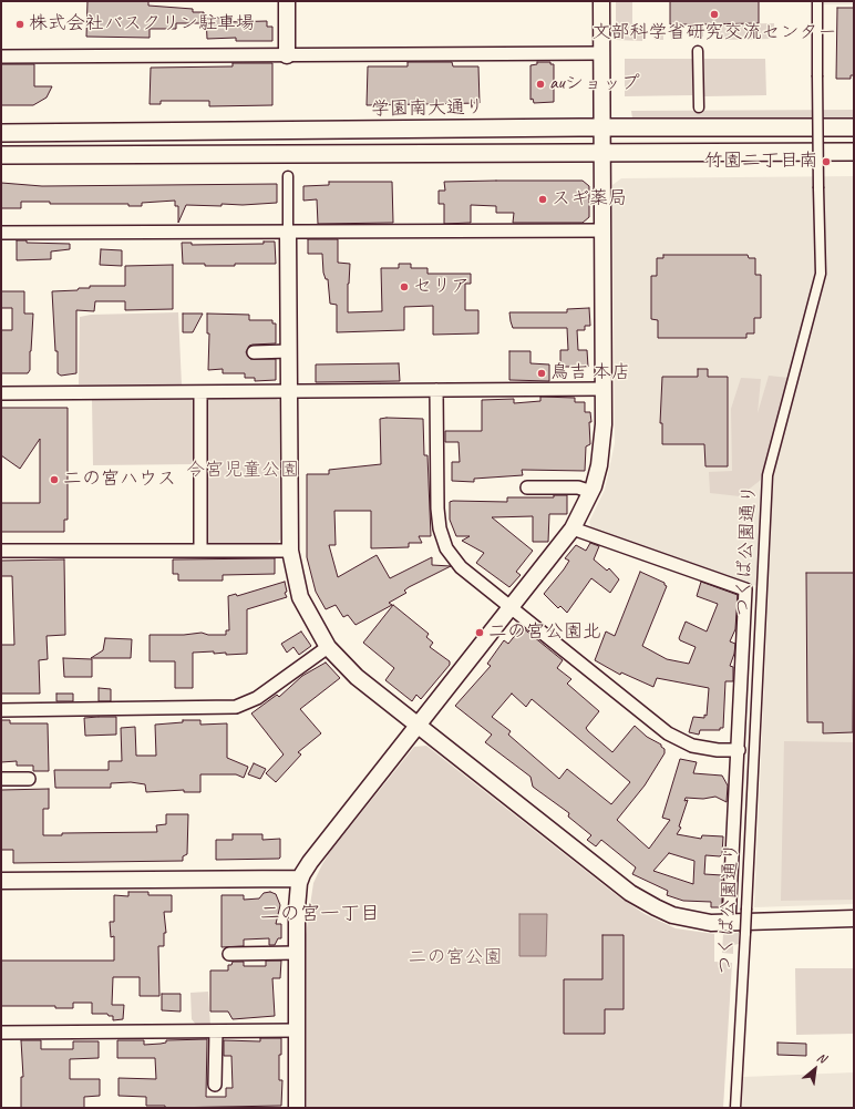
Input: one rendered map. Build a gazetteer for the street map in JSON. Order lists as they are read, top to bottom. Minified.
{"streets":{"main road":["学園南大通り"],"street":["つくば公園通り"]},"districts":["二の宮一丁目"],"parks":["今宮児童公園","二の宮公園"],"places":["文部科学省研究交流センター","株式会社バスクリン駐車場","auショップ","竹園二丁目南","スギ薬局","セリア","鳥吉 本店","二の宮ハウス","二の宮公園北"],"north":"top right"}
